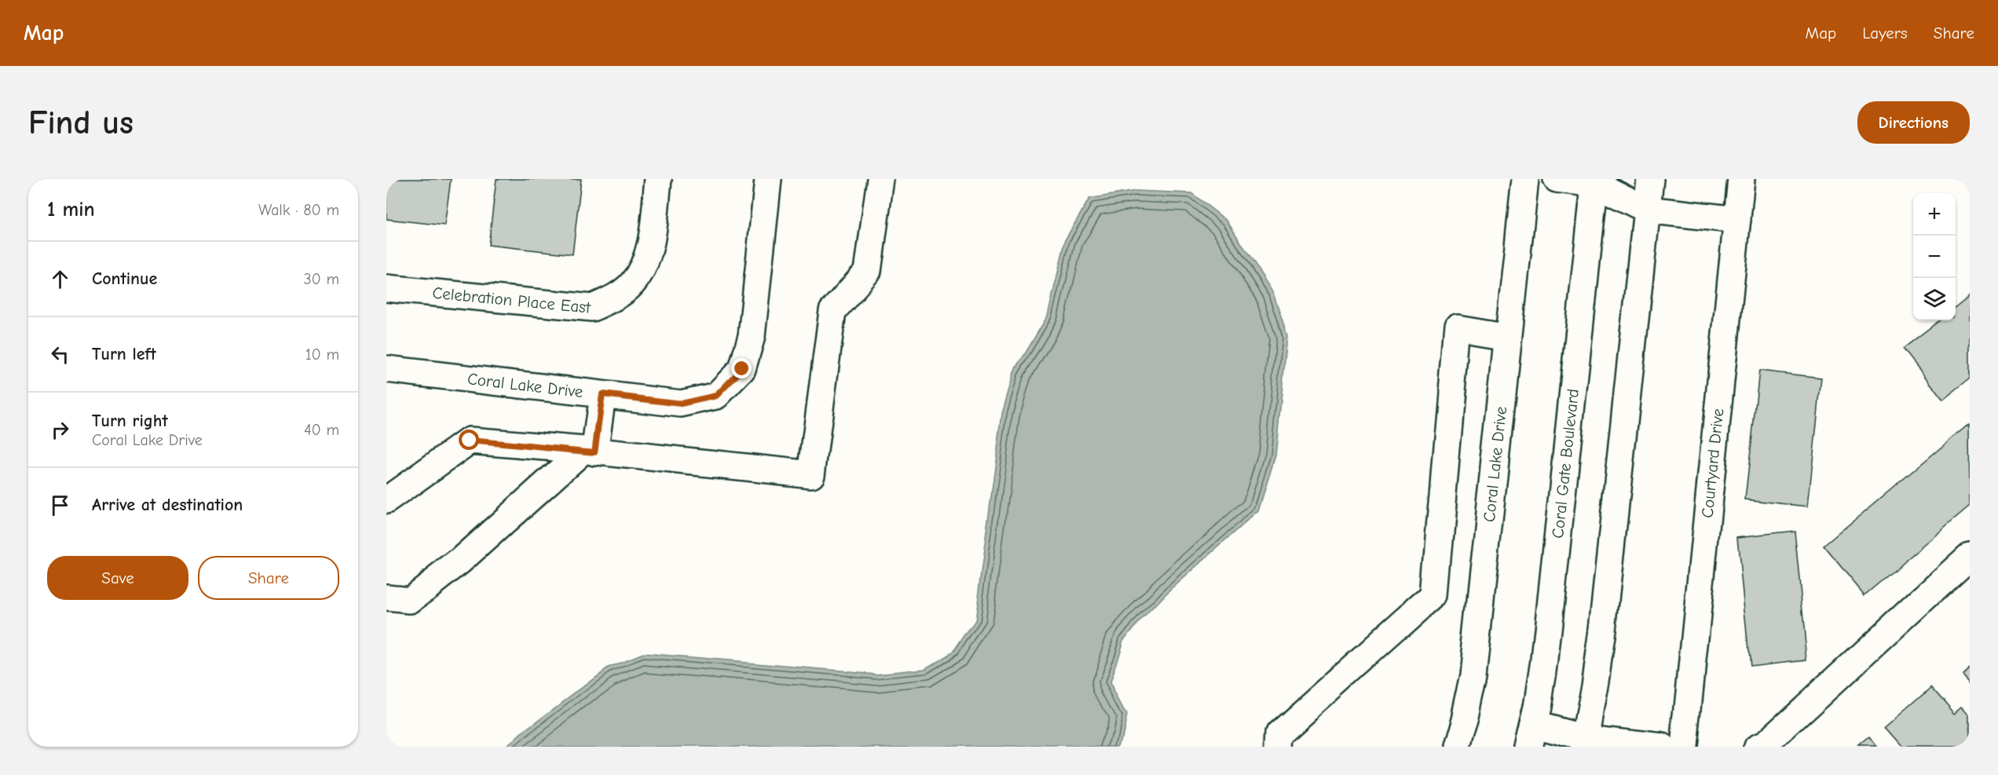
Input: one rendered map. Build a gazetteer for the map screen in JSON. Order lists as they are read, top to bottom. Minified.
{"streets":{"street":["Celebration Place East","Coral Lake Drive","Coral Gate Boulevard","Courtyard Drive"]},"page":{"header":"Map","nav":["Map","Layers","Share"],"buttons":["Directions",["Save","Share"]],"title":"Find us","heading":["1 min","Walk · 80 m"],"map_buttons":["+","−"],"list":[["Continue","30 m"],["Turn left","10 m"],["Turn right","Coral Lake Drive","40 m"],"Arrive at destination"]}}
